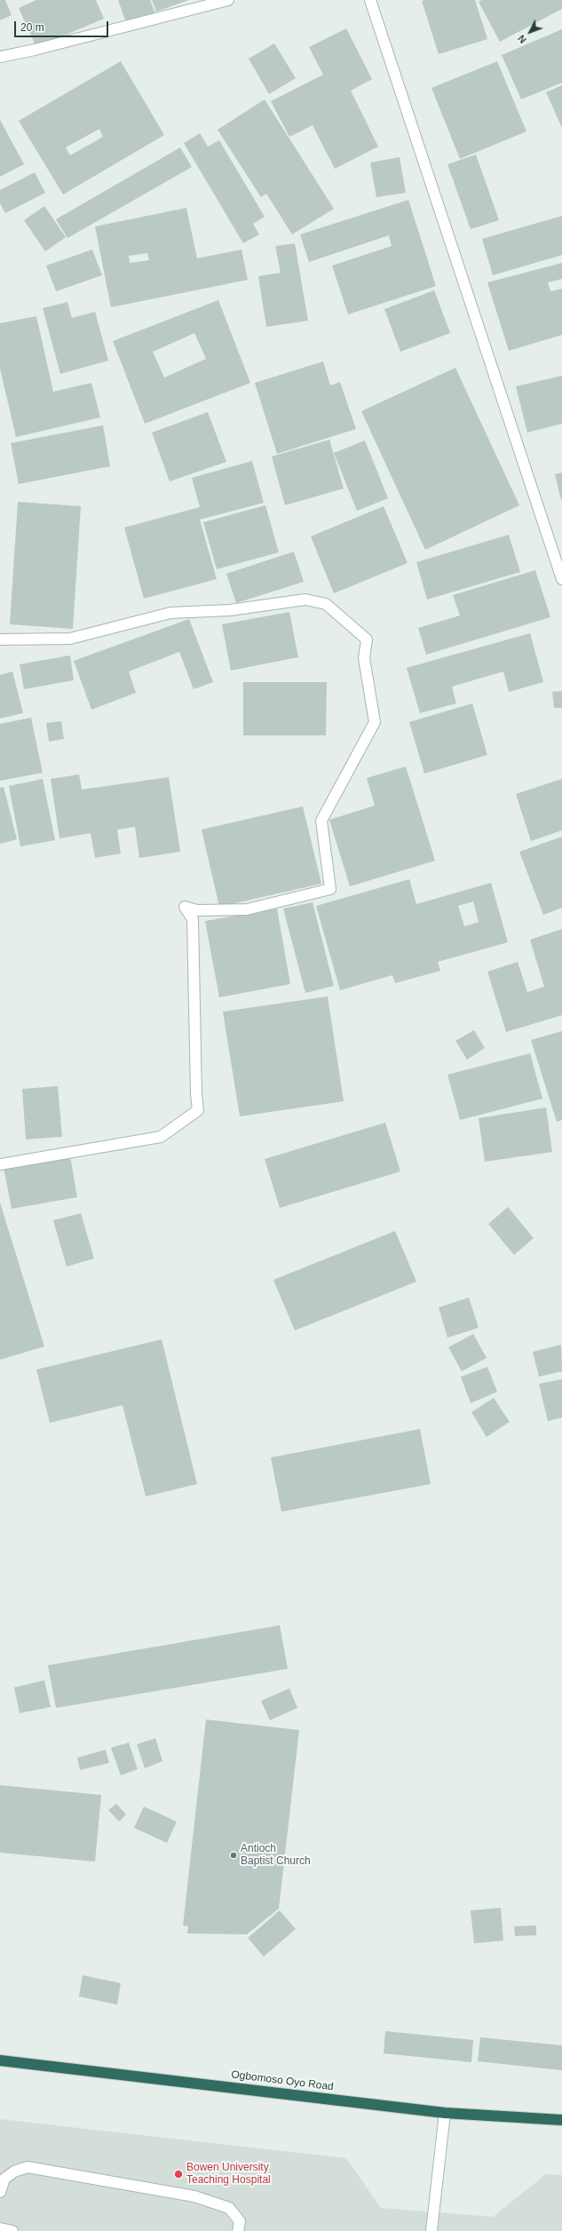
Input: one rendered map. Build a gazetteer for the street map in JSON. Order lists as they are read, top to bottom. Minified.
{"streets":{"highway":["Ogbomoso Oyo Road"]},"places":["Antioch Baptist Church","Bowen University Teaching Hospital"],"scale_bar":"20 m","north":"bottom left"}
